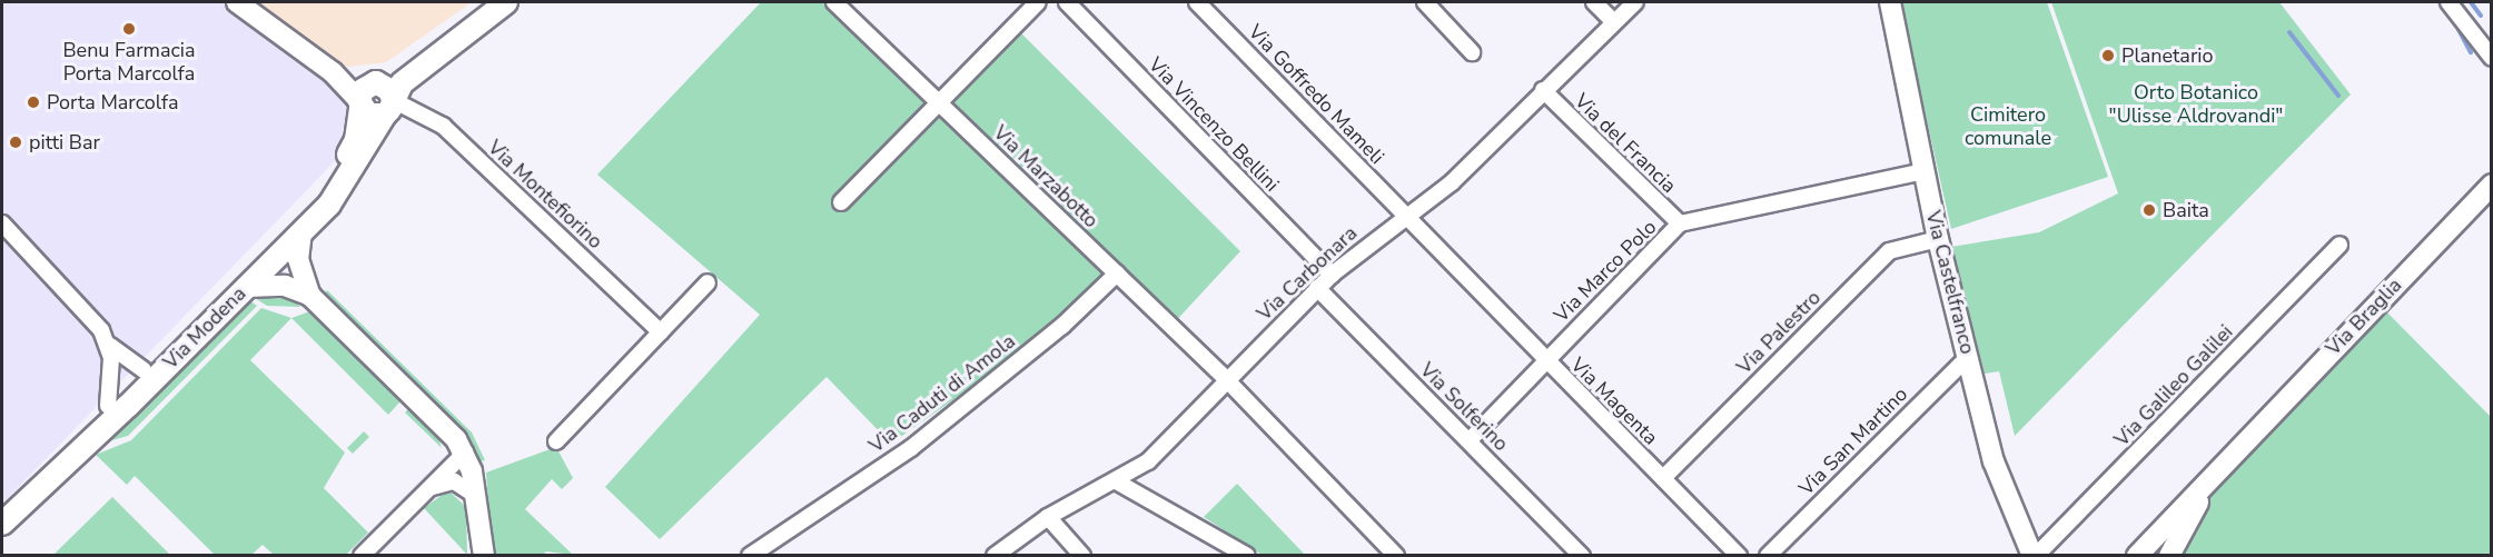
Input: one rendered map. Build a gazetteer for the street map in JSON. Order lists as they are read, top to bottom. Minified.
{"streets":{"main road":["Via Modena"],"street":["Via Goffredo Mameli","Via Vincenzo Bellini","Via del Francia","Via Marzabotto","Via Montefiorino","Via Marco Polo","Via Carbonara","Via Castelfranco","Via Braglia","Via Palestro","Via Galileo Galilei","Via Caduti di Amola","Via Magenta","Via Solferino","Via San Martino"]},"crossings":[["Via Goffredo Mameli","Via Carbonara"],["Via Goffredo Mameli","Via Magenta"],["Via Vincenzo Bellini","Via Carbonara"],["Via del Francia","Via Marco Polo"],["Via del Francia","Via Carbonara"],["Via Marzabotto","Via Carbonara"],["Via Marzabotto","Via Caduti di Amola"],["Via Montefiorino","Via Modena"],["Via Marco Polo","Via Castelfranco"],["Via Marco Polo","Via Magenta"],["Via Marco Polo","Via Solferino"],["Via Carbonara","Via Magenta"],["Via Carbonara","Via Solferino"],["Via Castelfranco","Via Palestro"],["Via Castelfranco","Via Galileo Galilei"],["Via Castelfranco","Via San Martino"],["Via Palestro","Via Magenta"]],"parks":["Orto Botanico \"Ulisse Aldrovandi\"","Cimitero comunale"],"places":["Benu Farmacia Porta Marcolfa","Planetario","Porta Marcolfa","pitti Bar","Baita"]}
